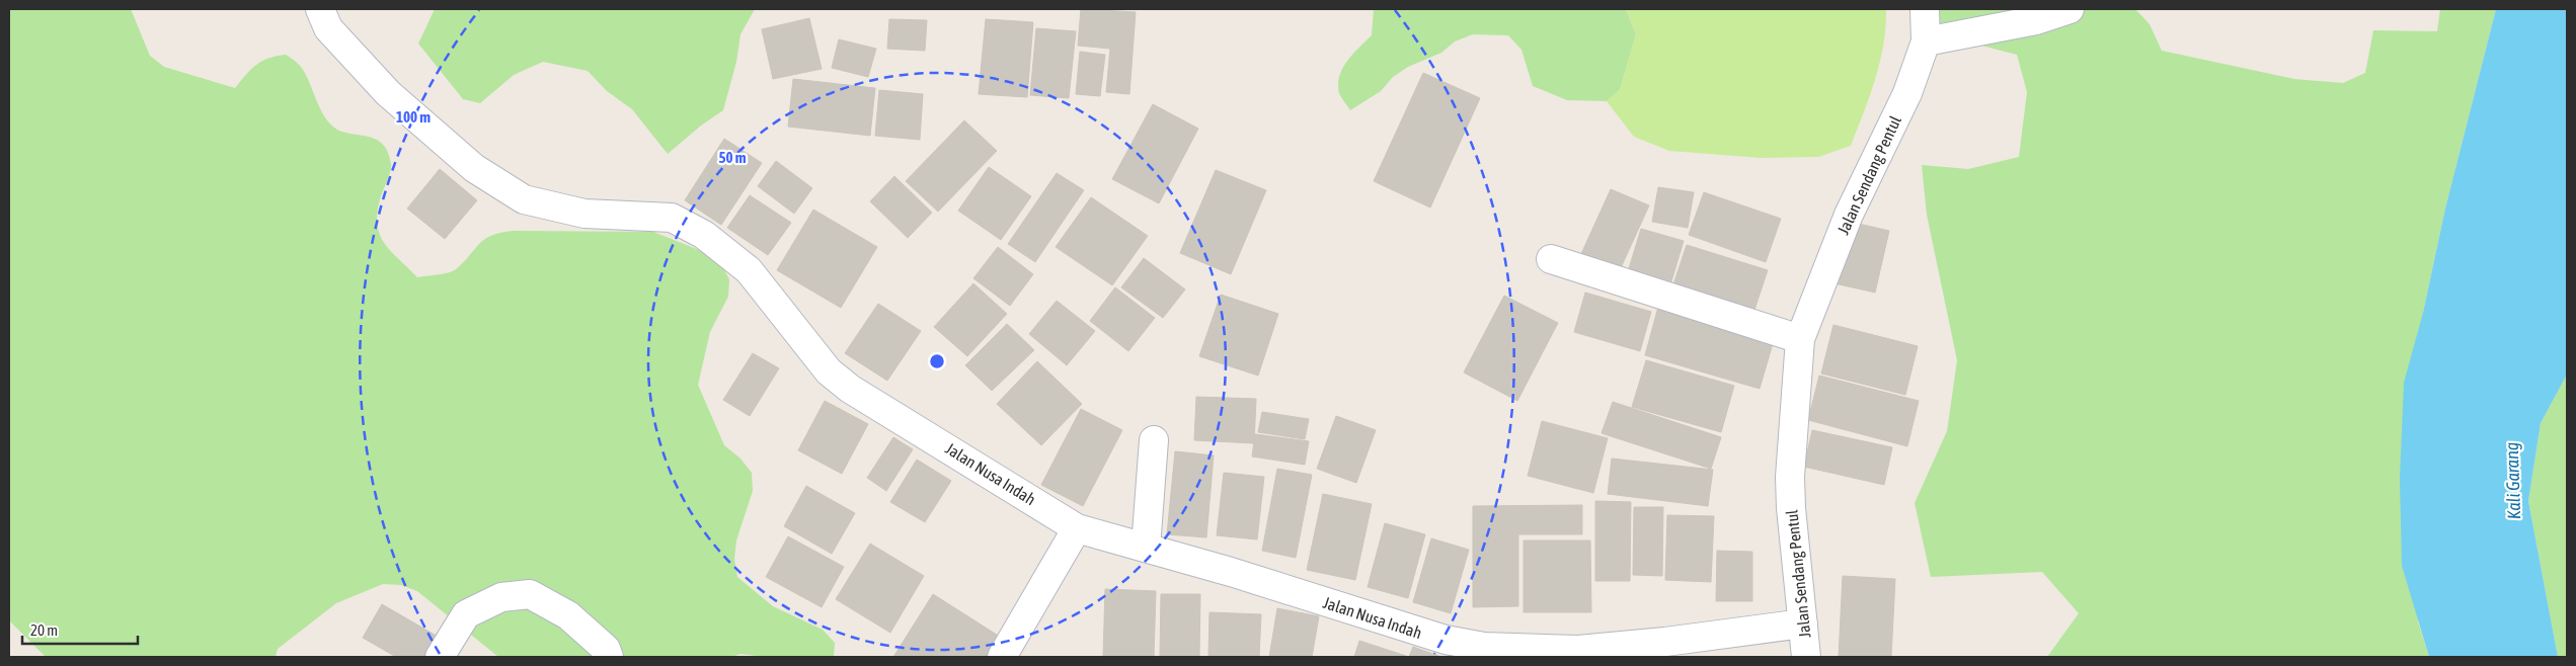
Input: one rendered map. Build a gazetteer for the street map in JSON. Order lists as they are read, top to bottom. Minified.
{"streets":{"street":["Jalan Sendang Pentul","Jalan Nusa Indah"]},"crossings":[["Jalan Sendang Pentul","Jalan Nusa Indah"]],"water":["Kali Garang"],"scale_bar":"20 m","rings":["100 m","50 m"]}
